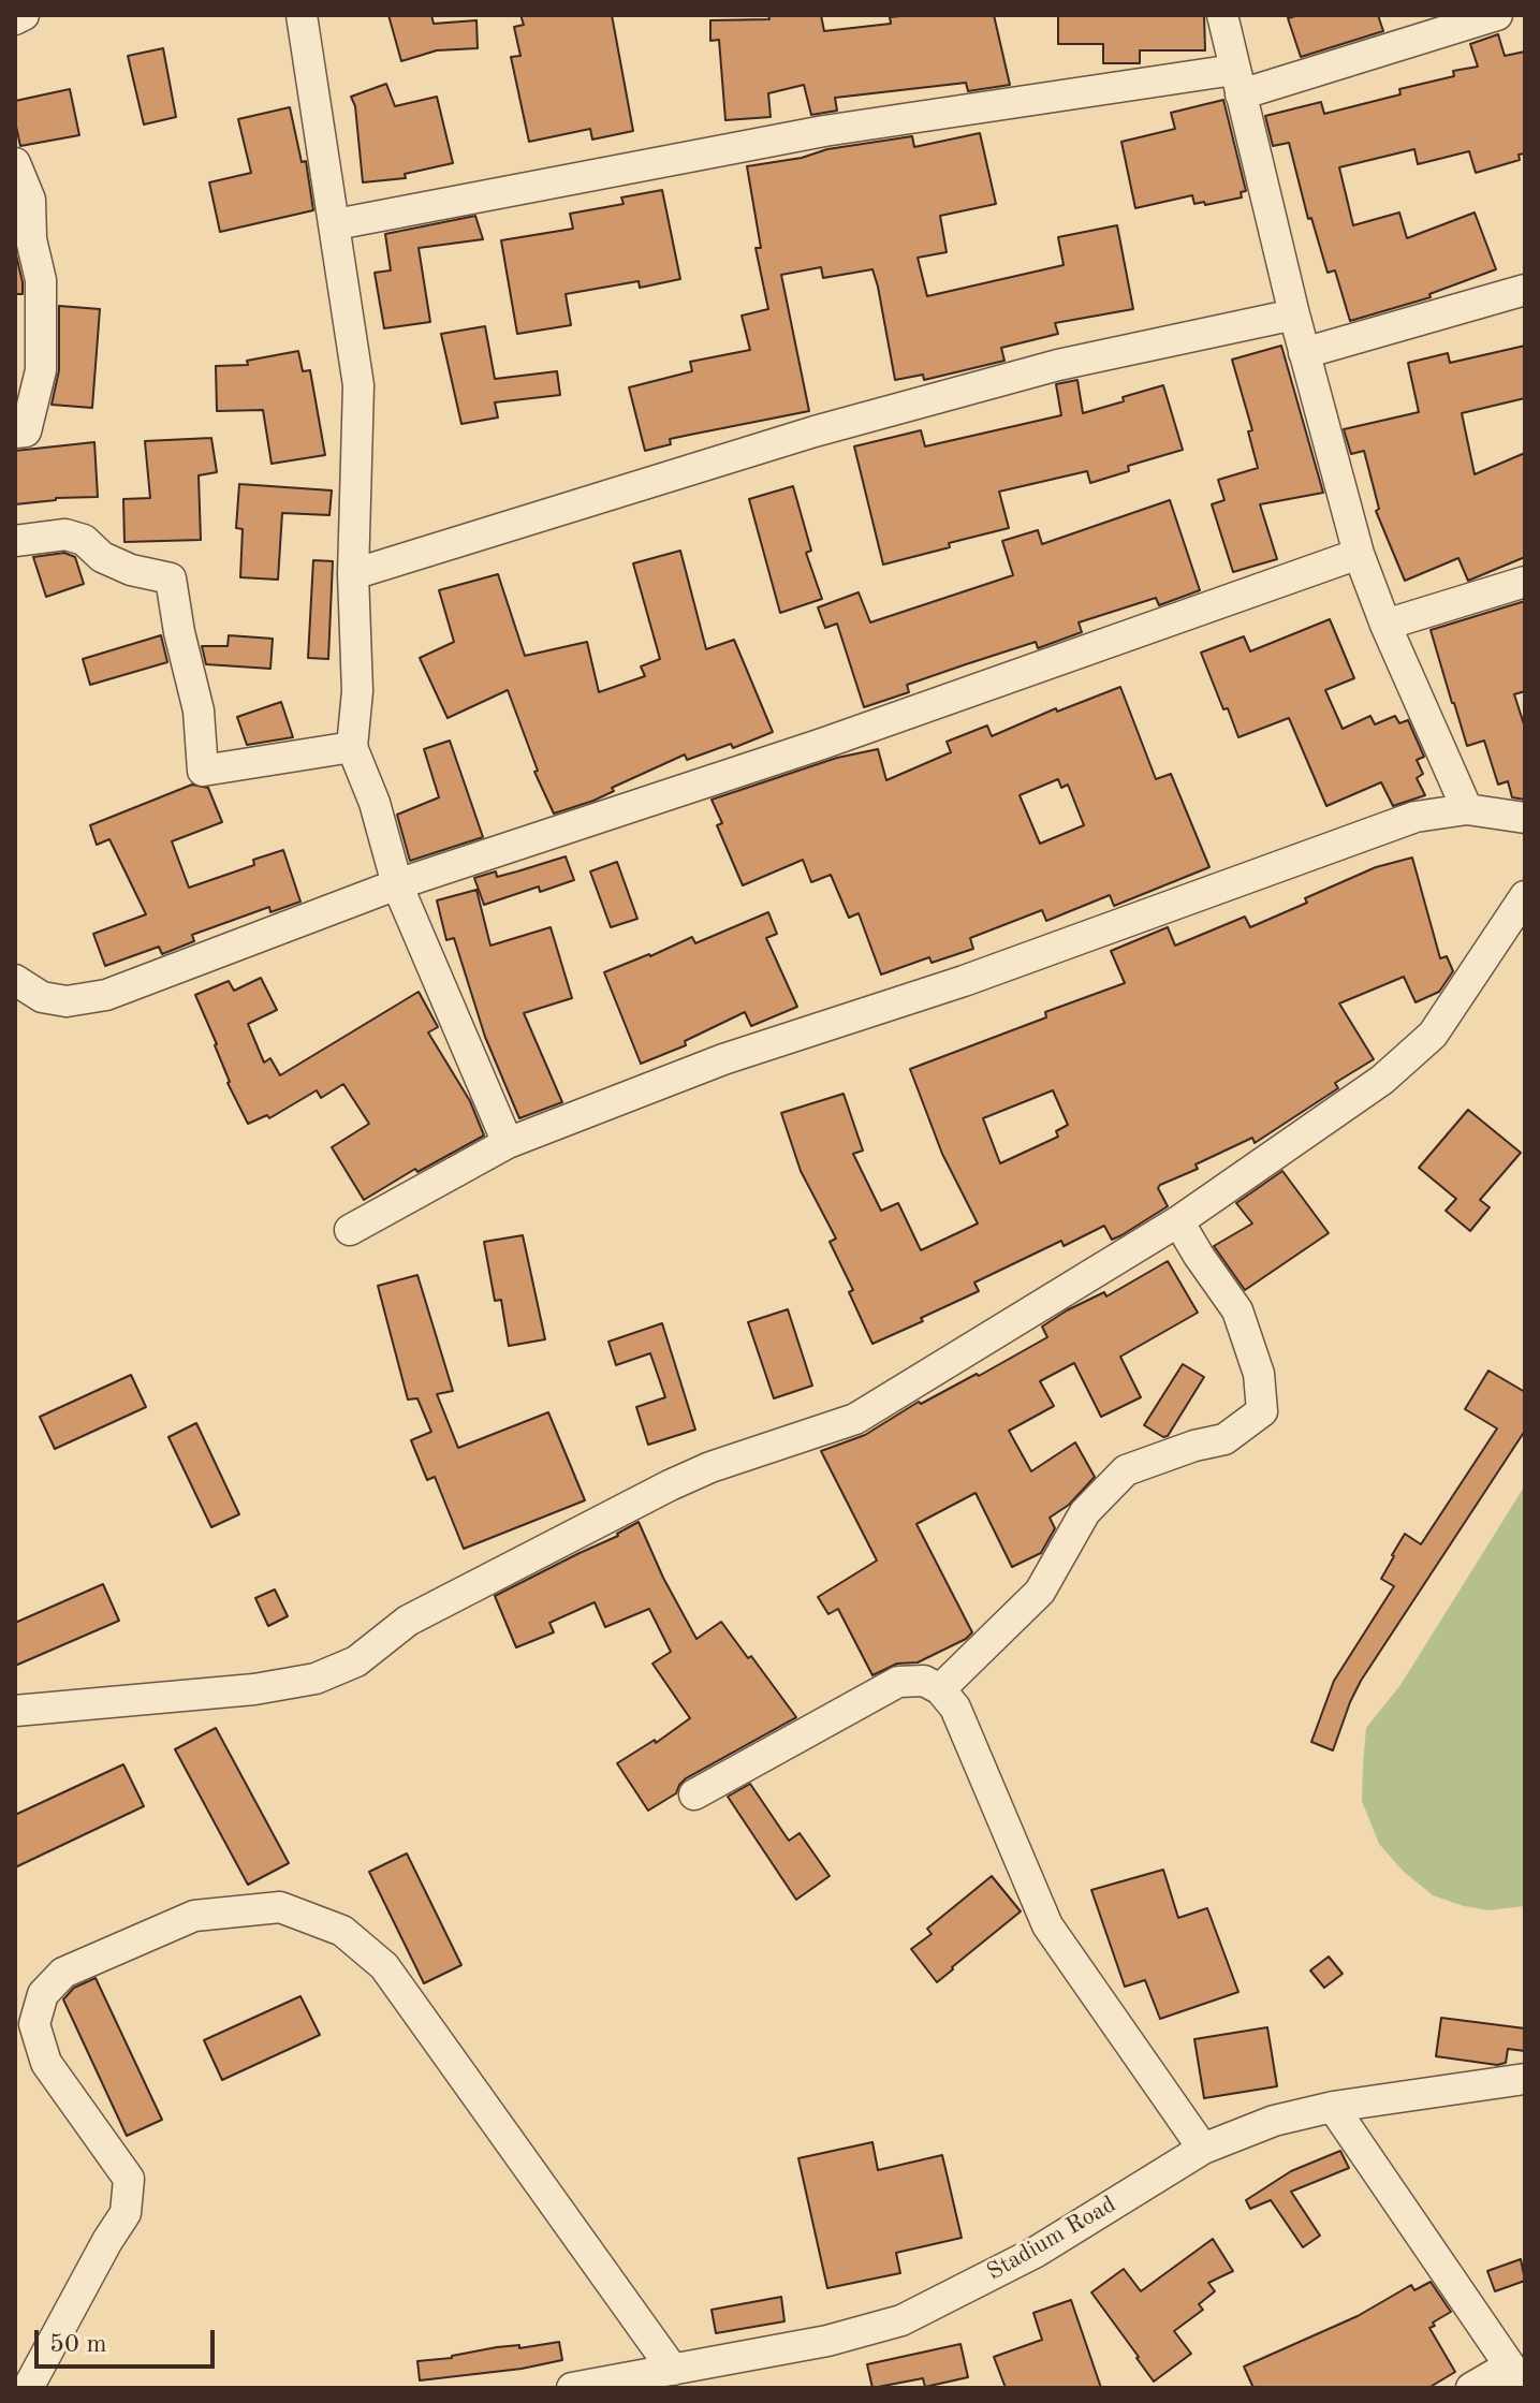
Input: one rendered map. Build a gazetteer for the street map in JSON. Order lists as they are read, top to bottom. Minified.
{"streets":{"street":["Stadium Road"]},"scale_bar":"50 m"}
